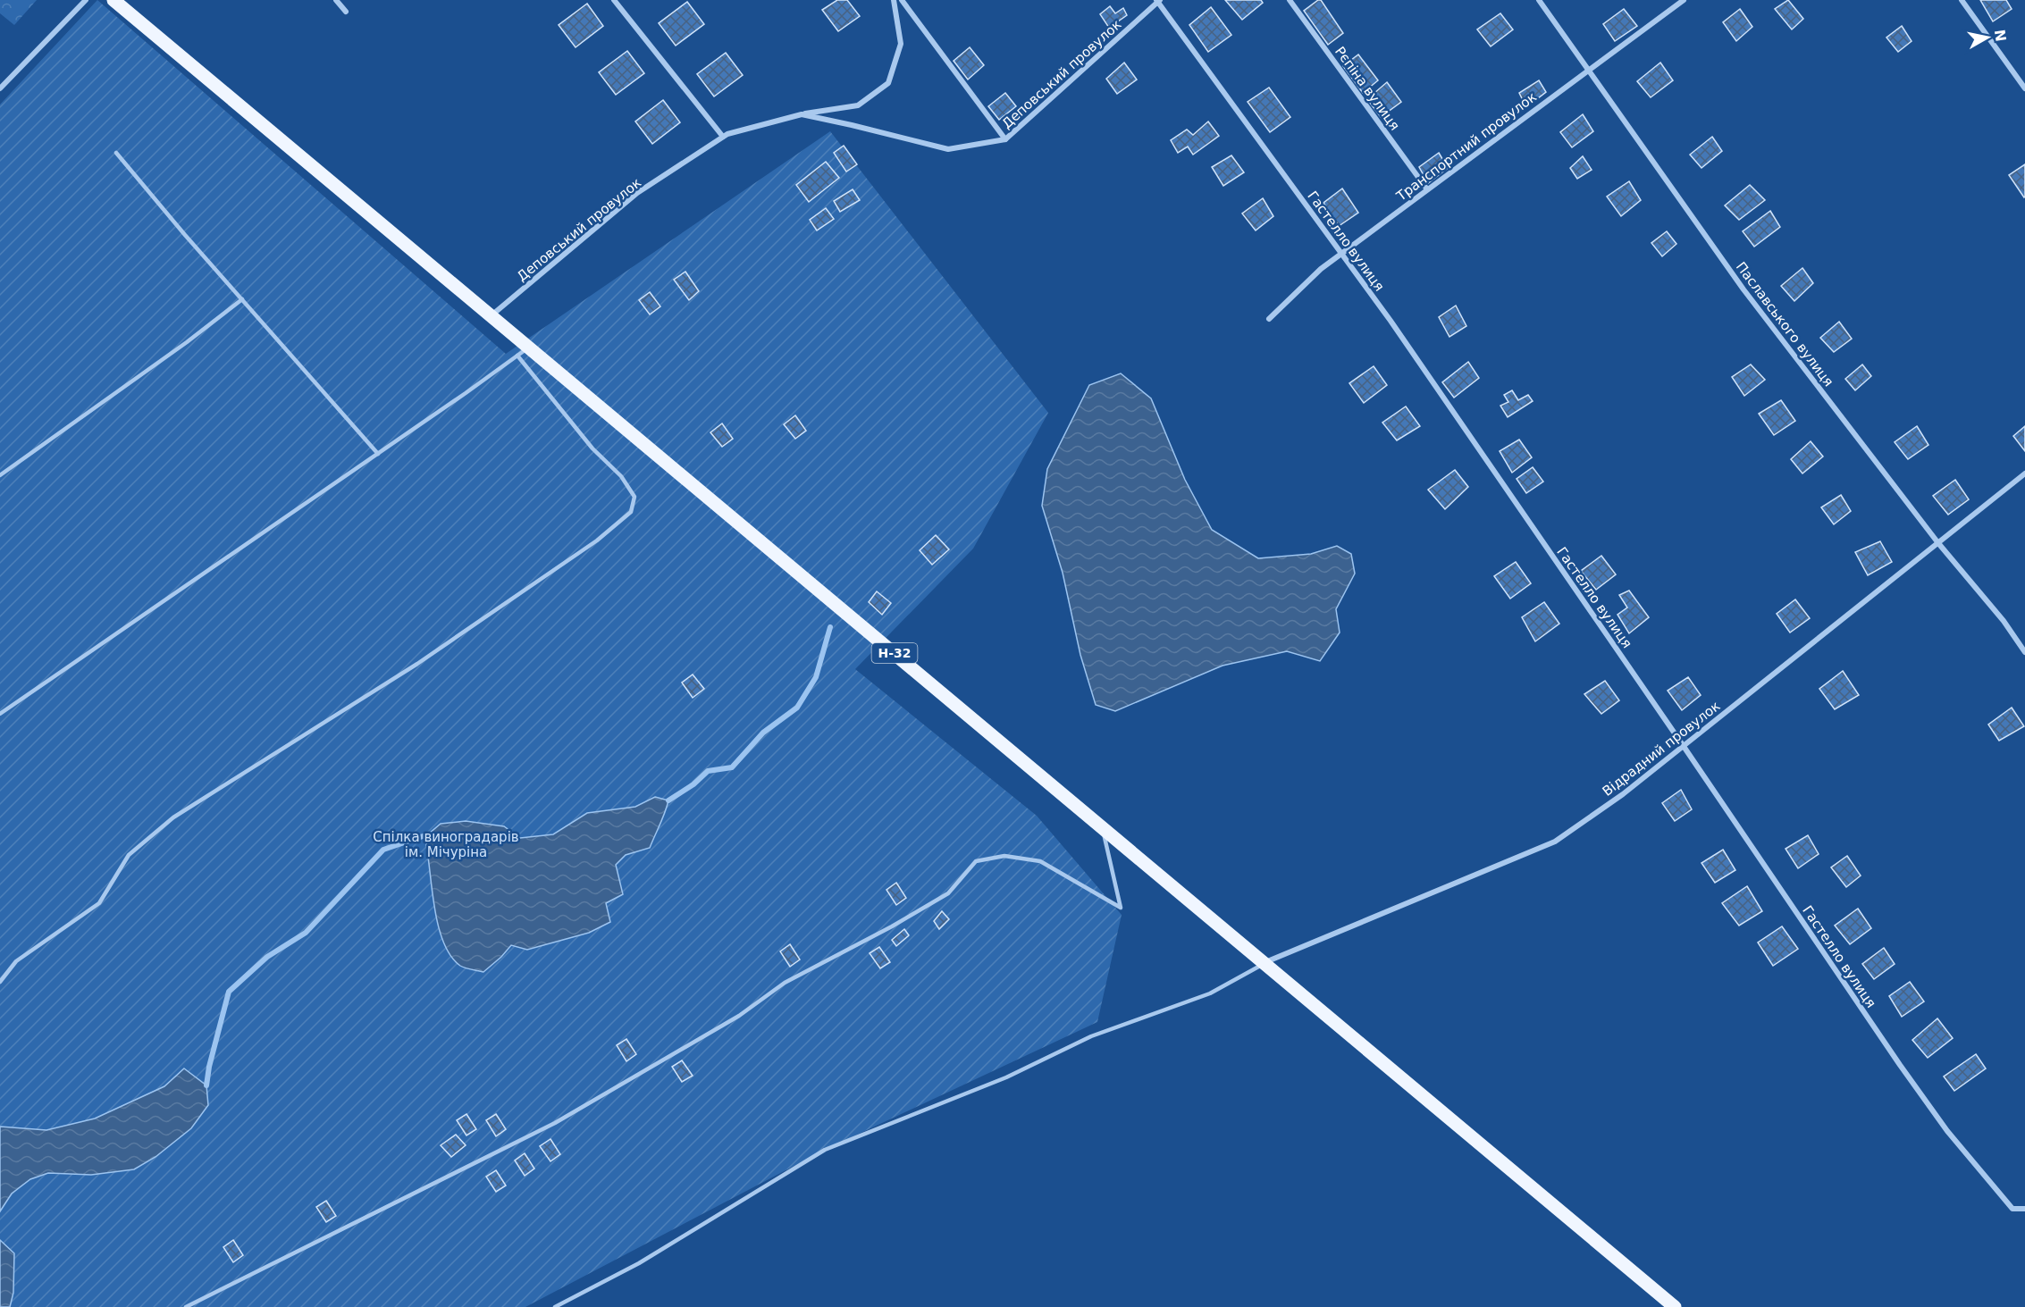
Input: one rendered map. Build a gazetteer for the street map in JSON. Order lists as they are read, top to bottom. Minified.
{"streets":{"main road":["Н-32"],"street":["Деповський провулок","Рєпіна вулиця","Транспортний провулок","Гастелло вулиця","Паславського вулиця","Відрадний провулок"]},"crossings":[["Деповський провулок","Гастелло вулиця"],["Деповський провулок","Н-32"],["Рєпіна вулиця","Транспортний провулок"],["Транспортний провулок","Гастелло вулиця"],["Транспортний провулок","Паславського вулиця"],["Гастелло вулиця","Відрадний провулок"],["Паславського вулиця","Відрадний провулок"],["Н-32","Відрадний провулок"]],"parks":["Спілка виноградарів ім. Мічуріна"],"north":"right"}
